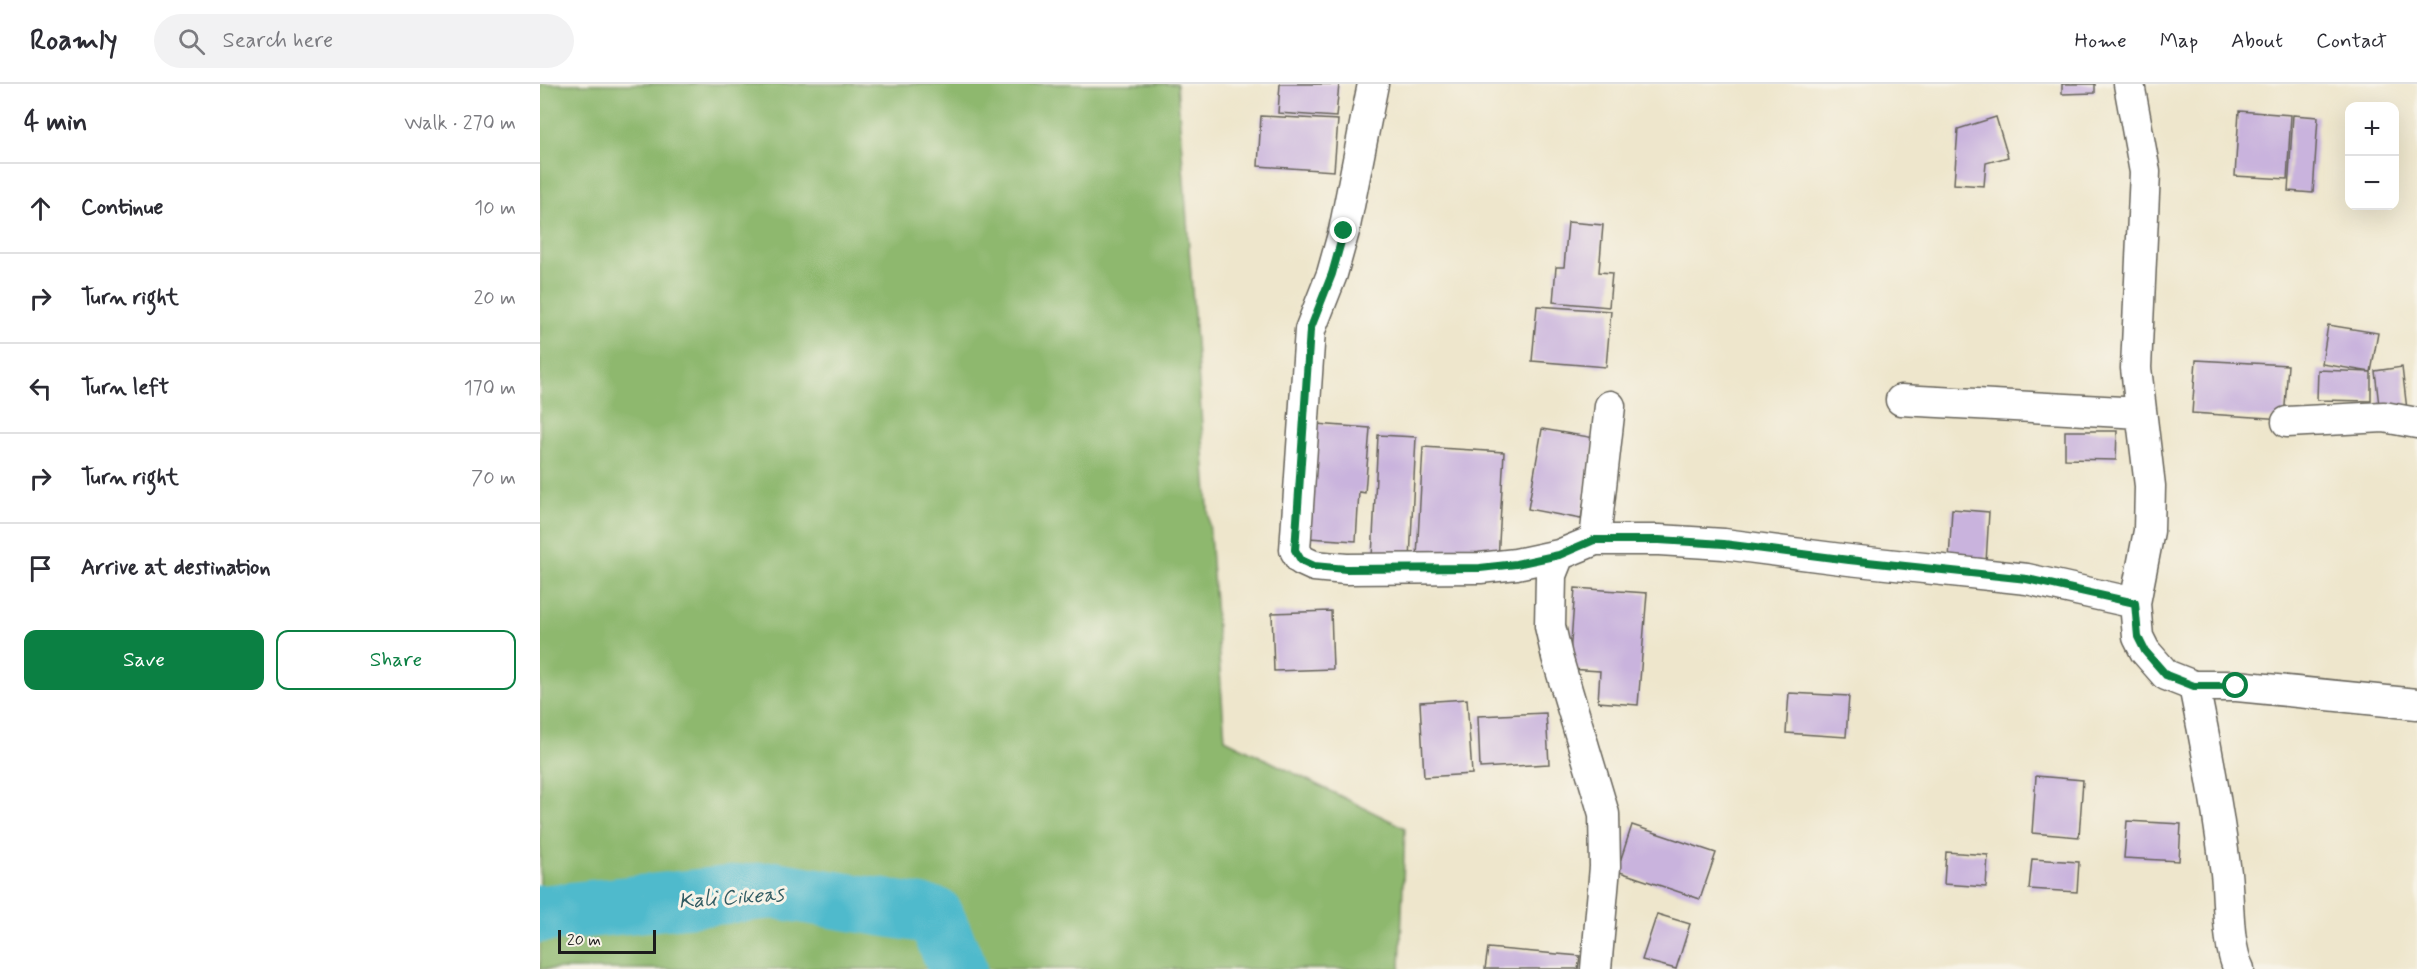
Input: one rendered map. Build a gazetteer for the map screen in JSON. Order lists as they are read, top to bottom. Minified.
{"water":["Kali Cikeas"],"scale_bar":"20 m","page":{"header":"Roamly","search":"Search here","nav":["Home","Map","About","Contact"],"heading":["4 min","Walk · 270 m"],"map_buttons":["+","−"],"list":[["Continue","10 m"],["Turn right","20 m"],["Turn left","170 m"],["Turn right","70 m"],"Arrive at destination"],"buttons":["Save","Share"],"scale":"20 m"}}
